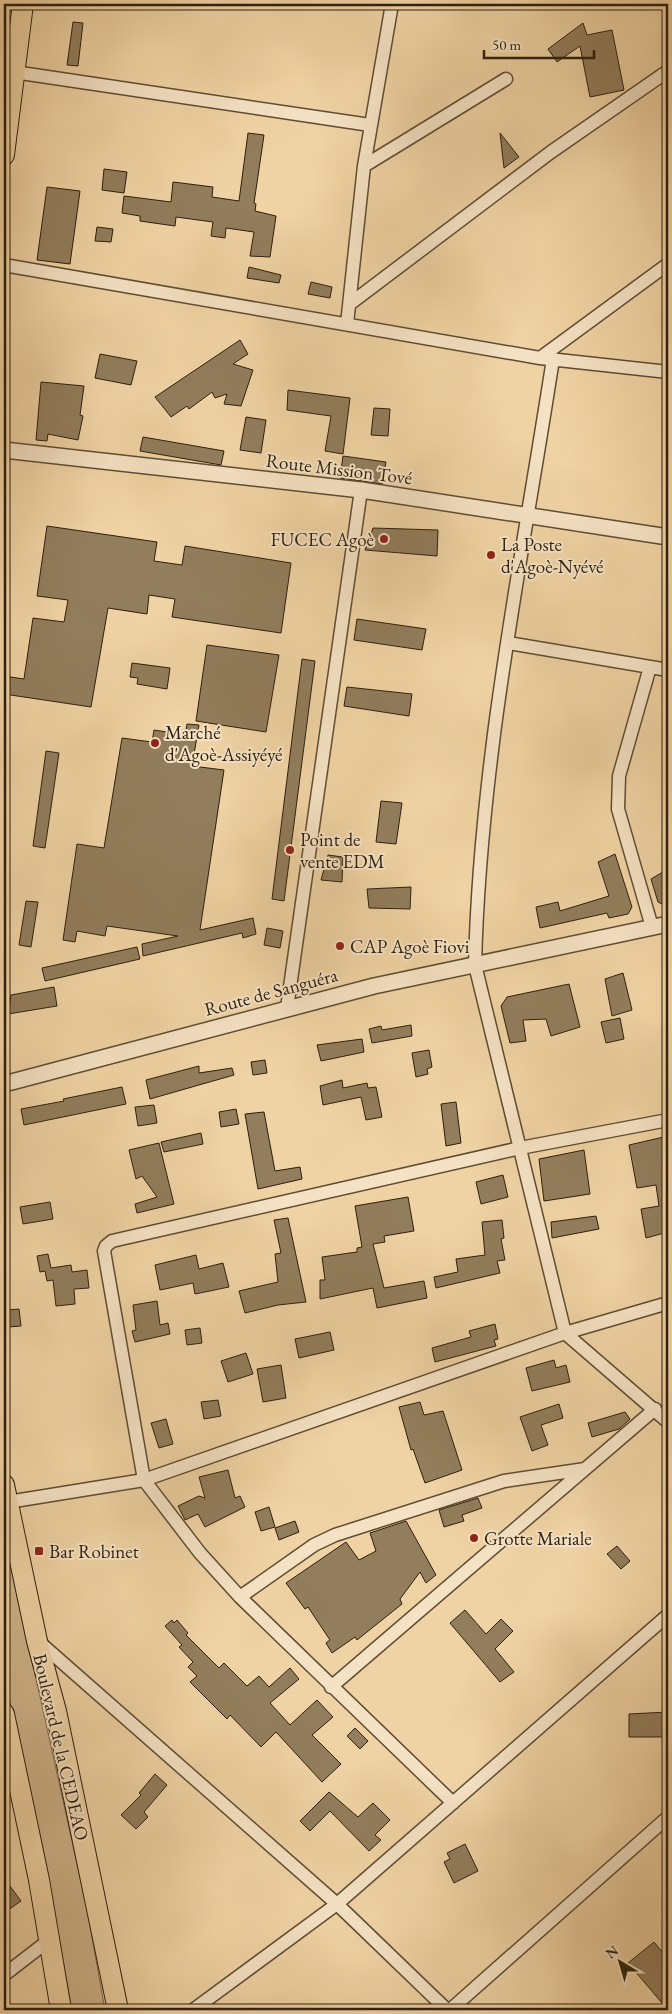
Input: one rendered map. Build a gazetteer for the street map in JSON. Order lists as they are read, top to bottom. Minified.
{"streets":{"main road":["Boulevard de la CEDEAO"],"street":["Route Mission Tové","Route de Sanguéra"]},"places":{"other":["FUCEC Agoè","La Poste d'Agoè-Nyévé","Marché d'Agoè-Assiyéyé","Point de vente EDM","CAP Agoè Fiovi","Grotte Mariale"],"transit":["Bar Robinet"]},"scale_bar":"50 m","north":"top left"}
